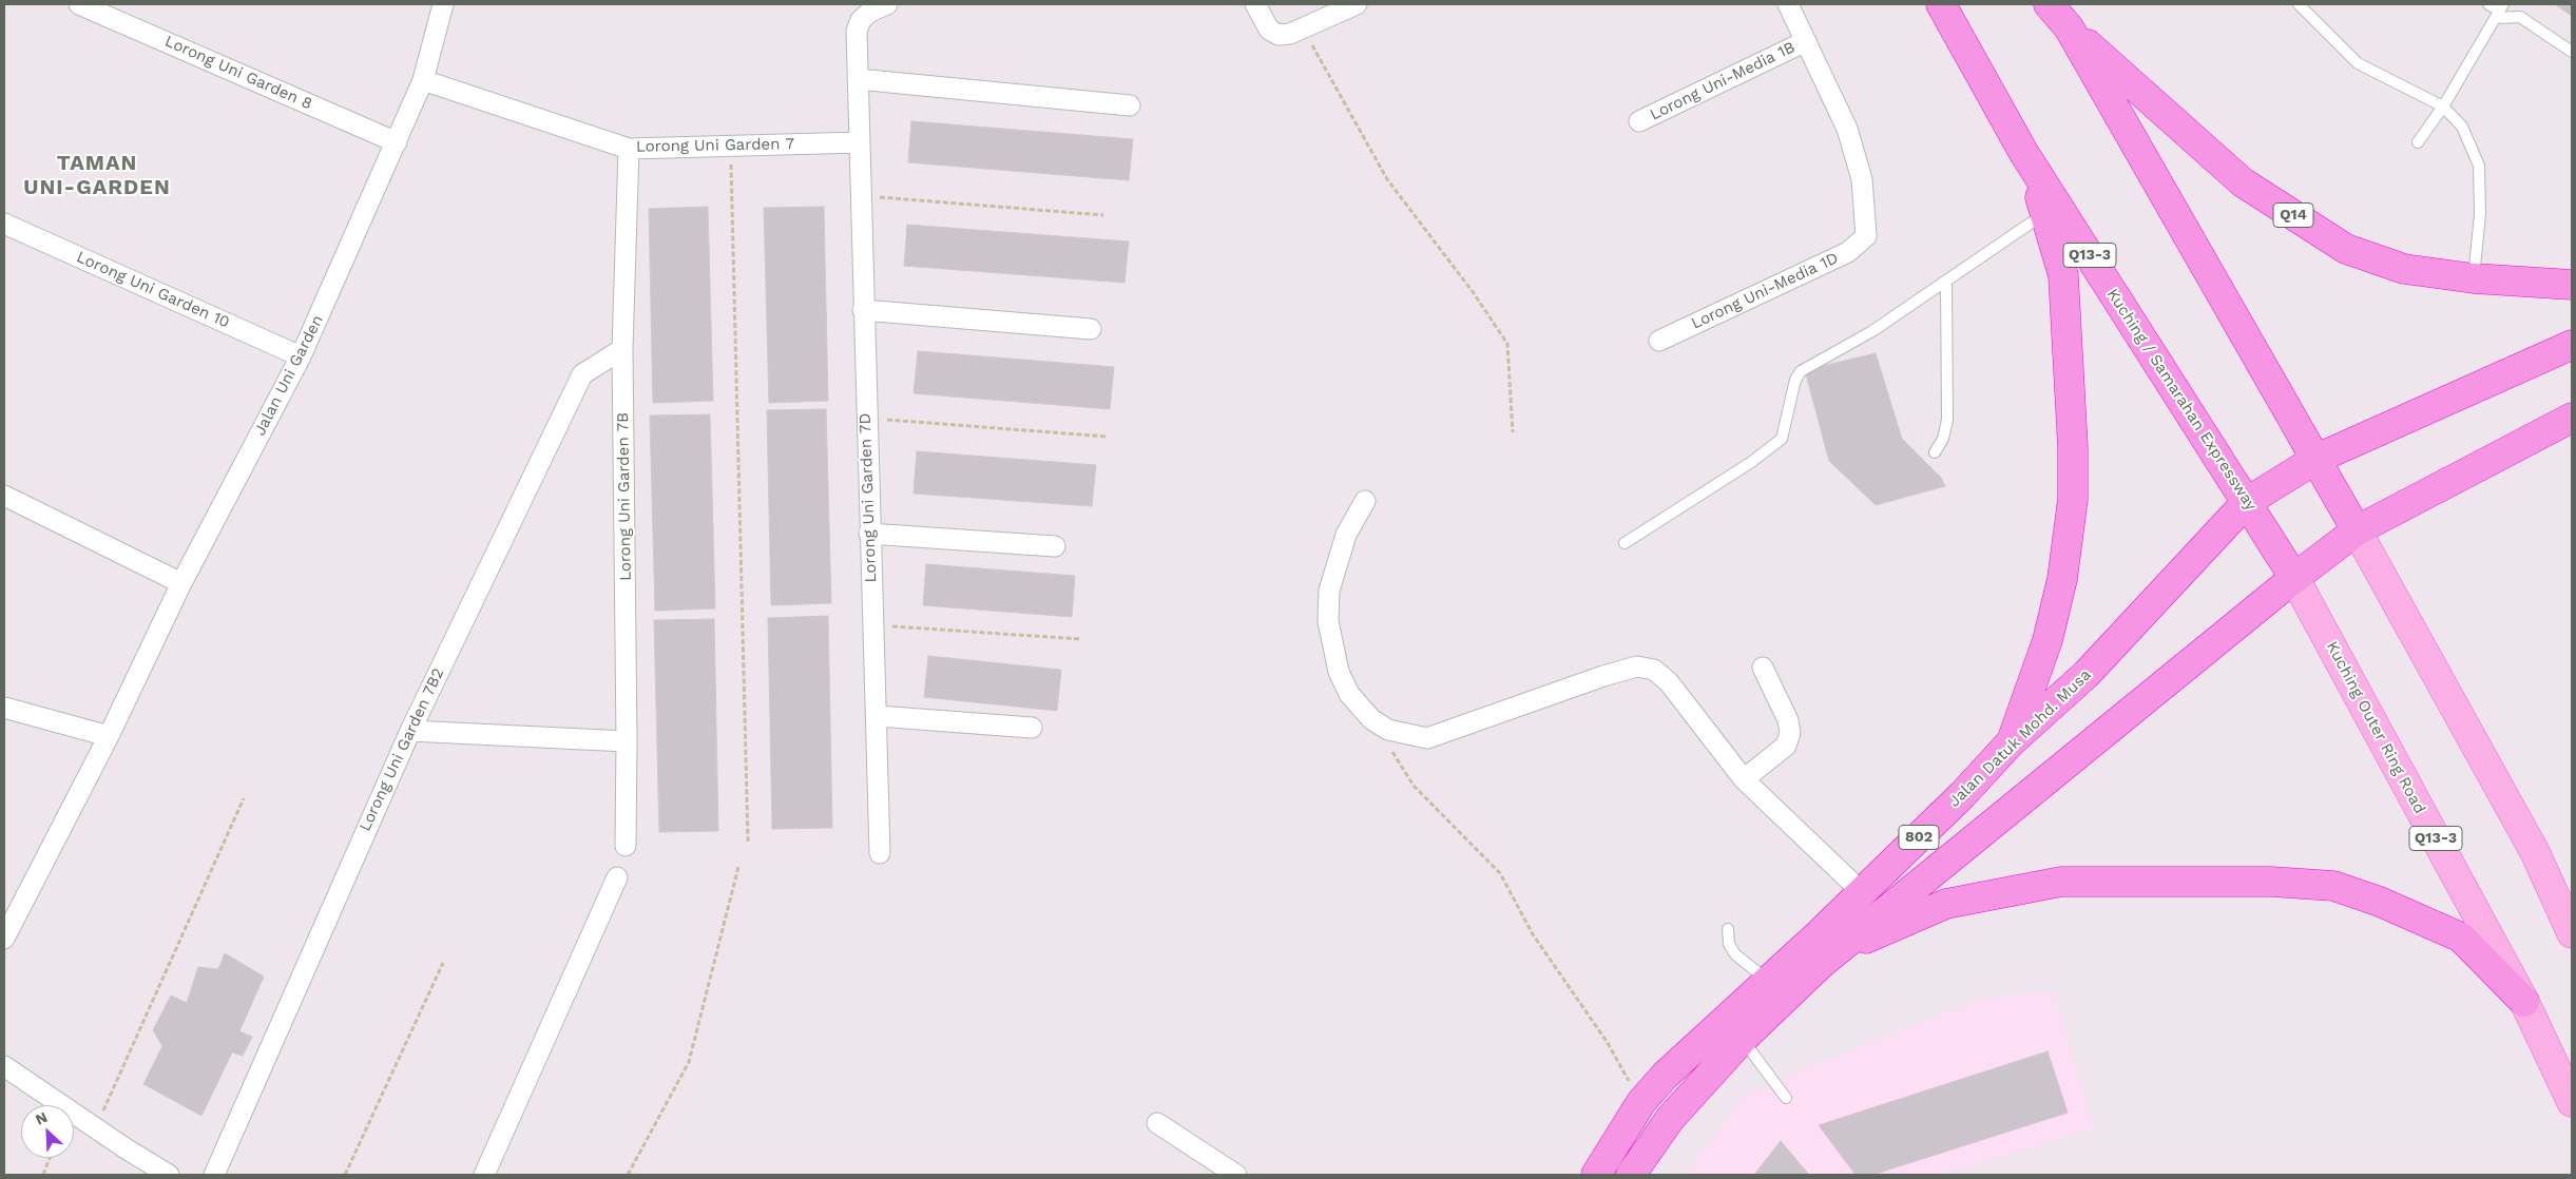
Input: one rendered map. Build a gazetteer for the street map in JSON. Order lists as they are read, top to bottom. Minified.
{"streets":{"highway":["Q14","Q13-3","Kuching / Samarahan Expressway","Jalan Datuk Mohd. Musa","802"],"main road":["Kuching Outer Ring Road"],"street":["Lorong Uni Garden 8","Lorong Uni-Media 1B","Lorong Uni Garden 7","Lorong Uni Garden 10","Lorong Uni-Media 1D","Jalan Uni Garden","Lorong Uni Garden 7B","Lorong Uni Garden 7D","Lorong Uni Garden 7B2"]},"crossings":[["Lorong Uni Garden 8","Jalan Uni Garden"],["Lorong Uni-Media 1B","Lorong Uni-Media 1D"],["Lorong Uni Garden 7","Jalan Uni Garden"],["Lorong Uni Garden 7","Lorong Uni Garden 7B"],["Lorong Uni Garden 7","Lorong Uni Garden 7D"],["Lorong Uni Garden 10","Jalan Uni Garden"],["Kuching / Samarahan Expressway","Kuching Outer Ring Road"],["Kuching / Samarahan Expressway","Jalan Datuk Mohd. Musa"],["Kuching / Samarahan Expressway","802"],["Lorong Uni Garden 7B","Lorong Uni Garden 7B2"],["Kuching Outer Ring Road","802"]],"districts":["TAMAN UNI-GARDEN"],"north":"top left"}
